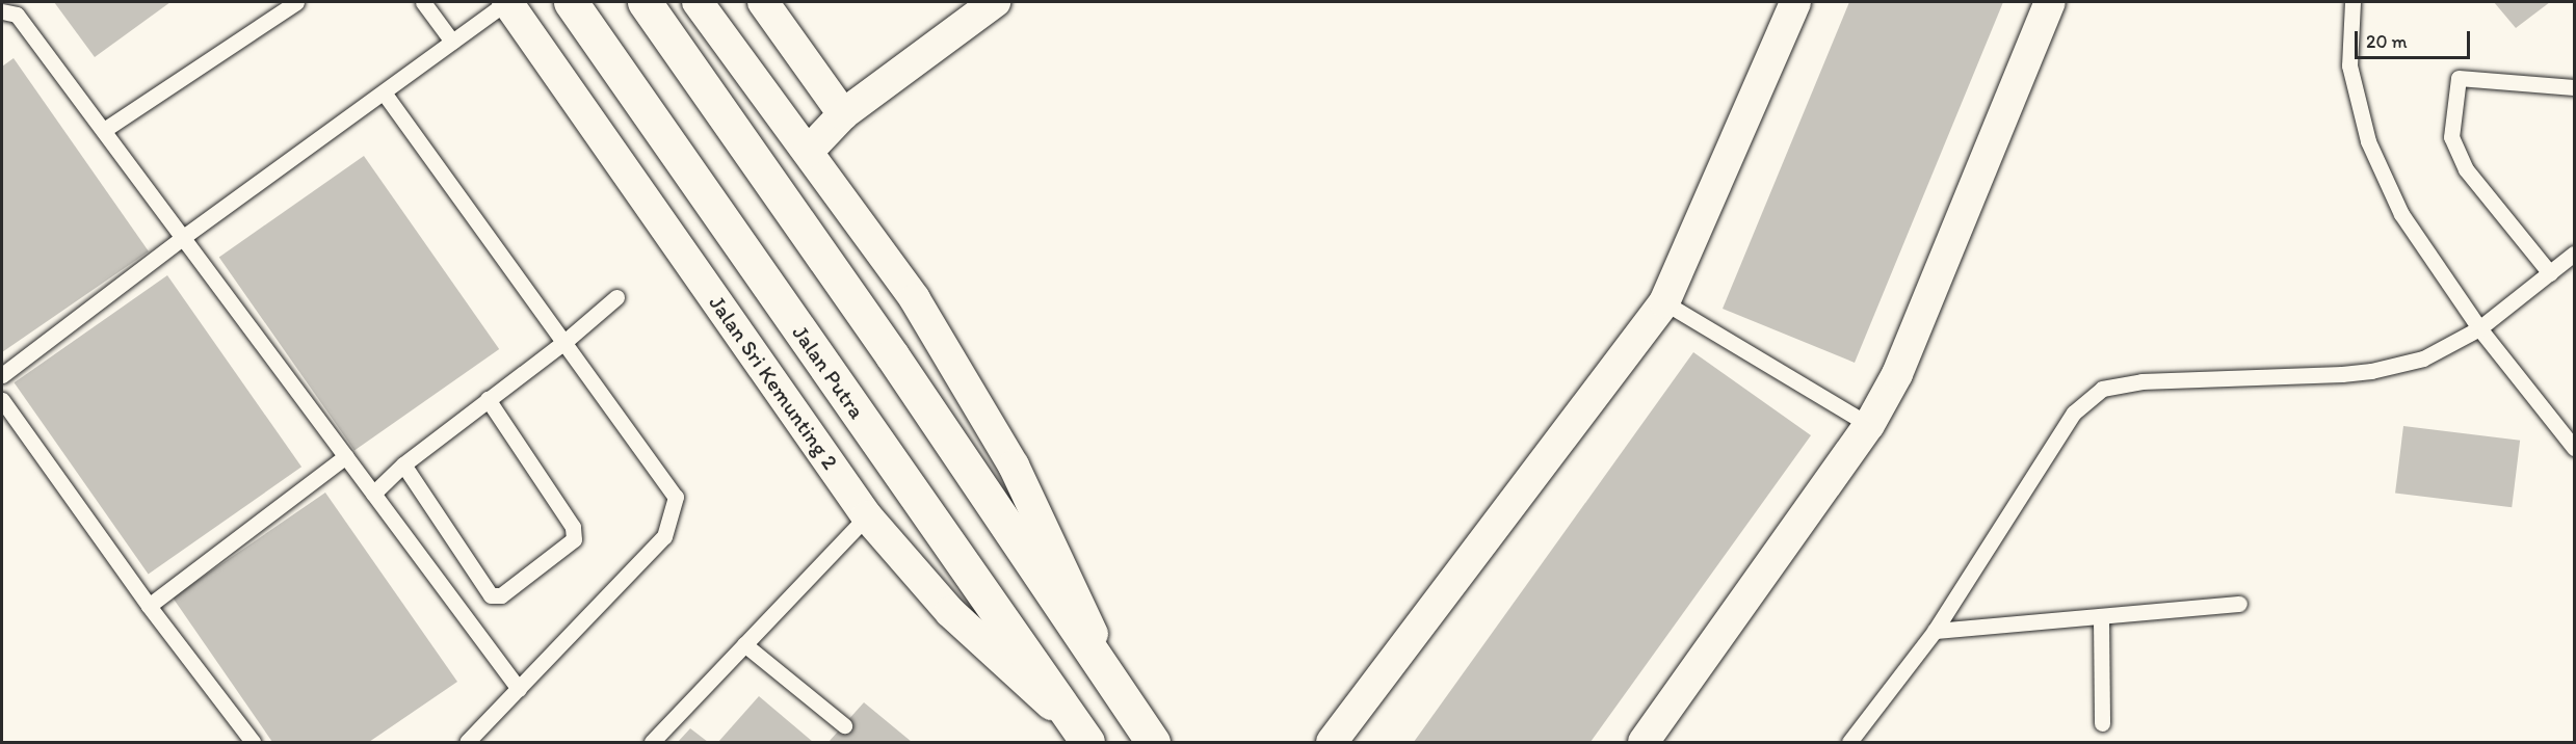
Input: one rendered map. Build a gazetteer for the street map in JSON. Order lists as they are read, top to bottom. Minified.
{"streets":{"main road":["Jalan Putra"],"street":["Jalan Sri Kemunting 2"]},"crossings":[["Jalan Putra","Jalan Sri Kemunting 2"]],"scale_bar":"20 m"}
